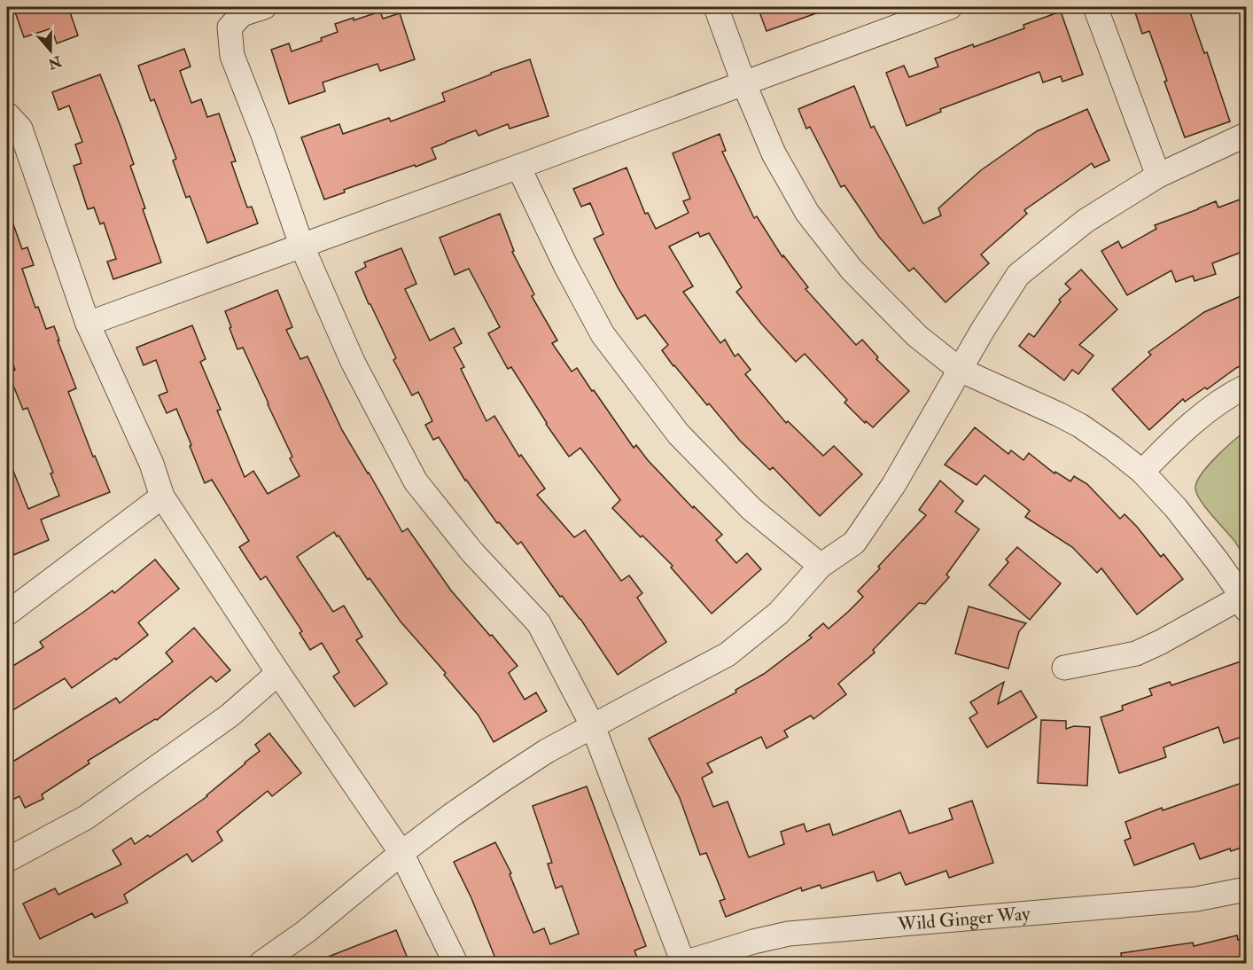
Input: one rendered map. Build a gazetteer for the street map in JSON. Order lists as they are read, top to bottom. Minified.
{"streets":{"street":["Wild Ginger Way"]},"north":"bottom"}
